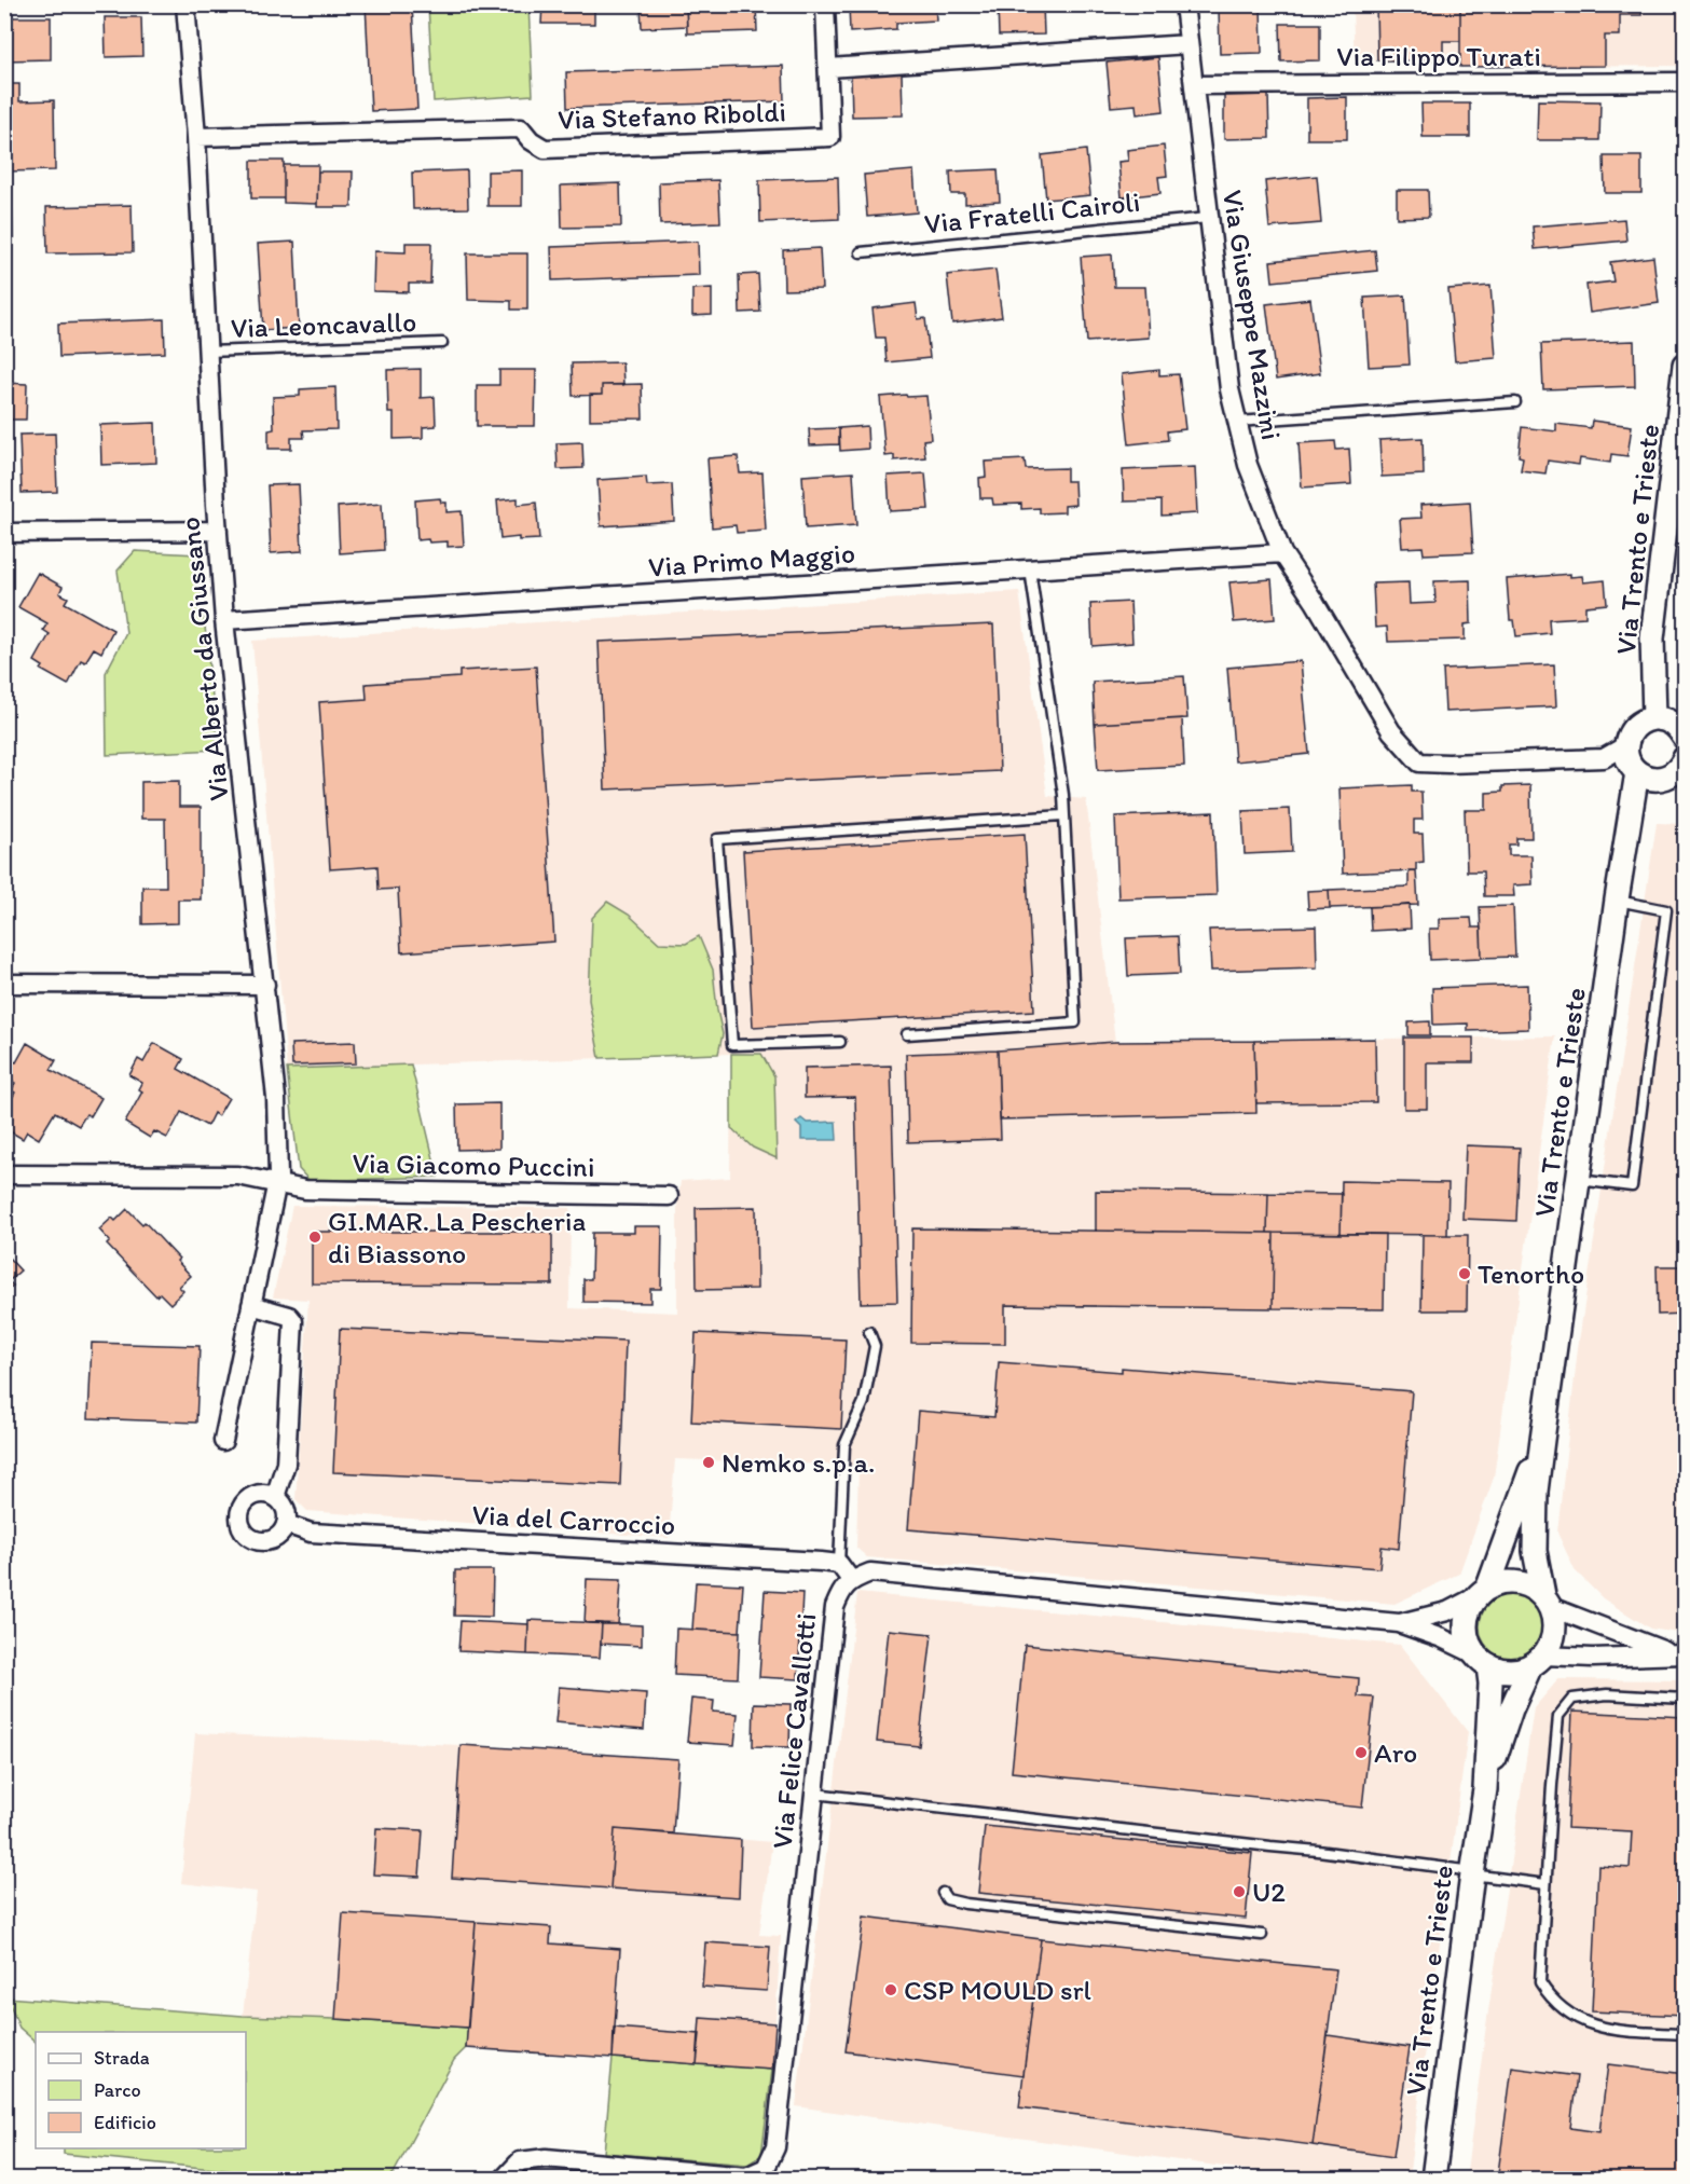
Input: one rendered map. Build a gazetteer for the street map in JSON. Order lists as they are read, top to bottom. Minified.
{"streets":{"street":["Via Filippo Turati","Via Stefano Riboldi","Via Giuseppe Mazzini","Via Trento e Trieste","Via Primo Maggio","Via Alberto da Giussano","Via Giacomo Puccini","Via del Carroccio","Via Felice Cavallotti"],"lane":["Via Fratelli Cairoli","Via Leoncavallo"]},"crossings":[["Via Filippo Turati","Via Giuseppe Mazzini"],["Via Stefano Riboldi","Via Alberto da Giussano"],["Via Fratelli Cairoli","Via Giuseppe Mazzini"],["Via Giuseppe Mazzini","Via Primo Maggio"],["Via Leoncavallo","Via Alberto da Giussano"],["Via Primo Maggio","Via Alberto da Giussano"],["Via Alberto da Giussano","Via Giacomo Puccini"]],"places":["GI.MAR. La Pescheria di Biassono","Tenortho","Nemko s.p.a.","Aro","U2","CSP MOULD srl"],"legend":["Strada","Parco","Edificio"]}
